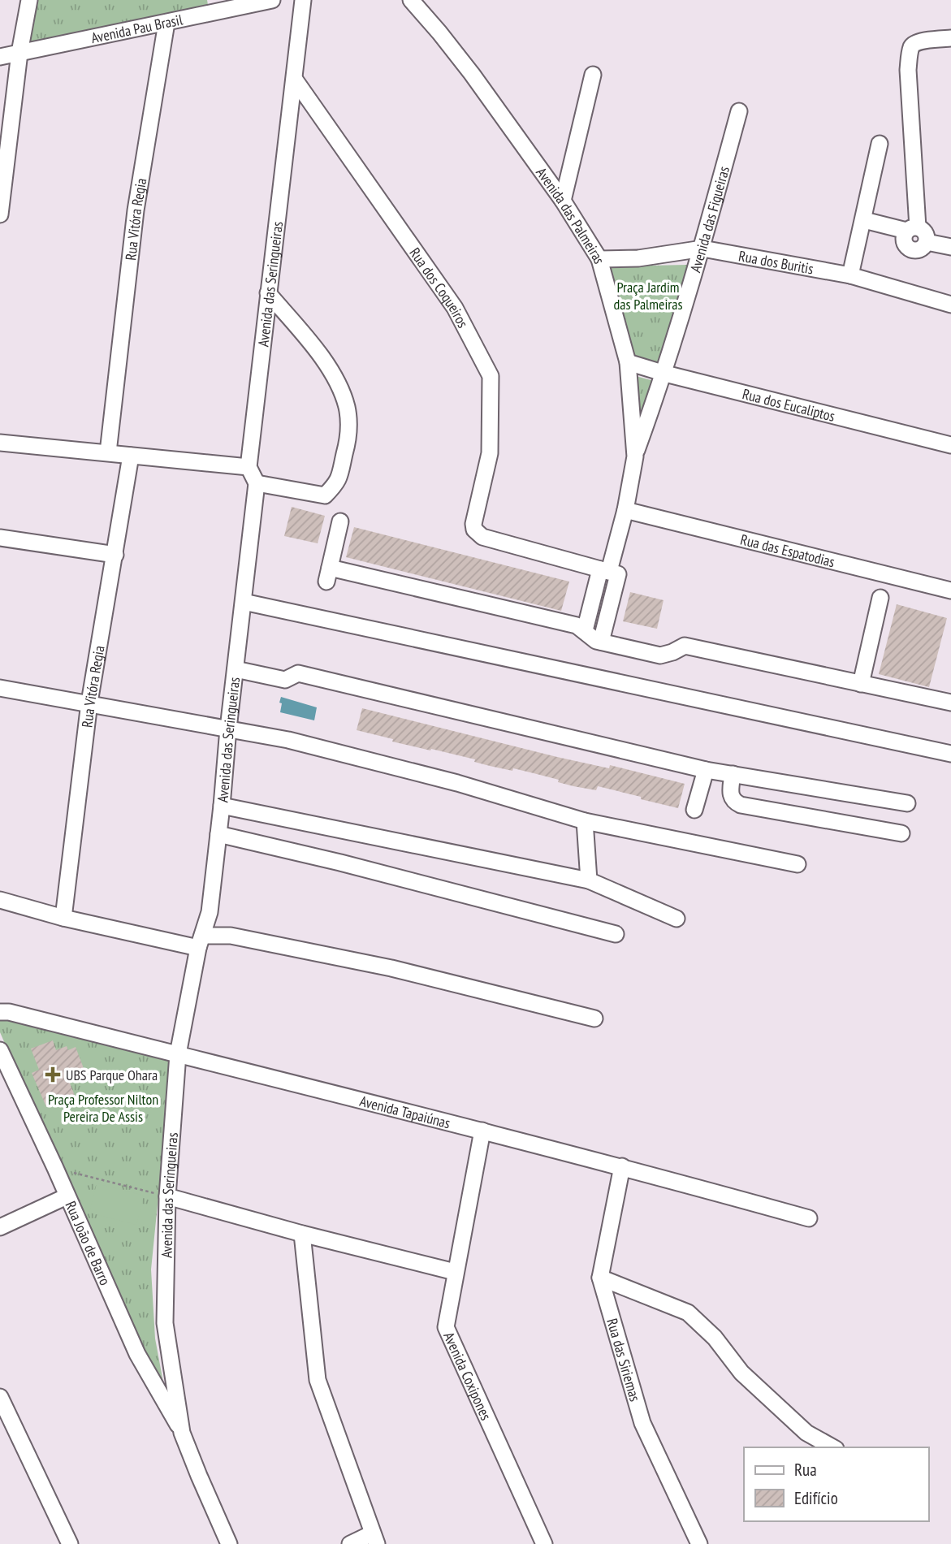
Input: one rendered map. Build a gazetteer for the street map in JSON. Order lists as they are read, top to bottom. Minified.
{"streets":{"street":["Avenida Pau Brasil","Avenida das Palmeiras","Avenida das Figueiras","Rua Vitóra Regia","Rua dos Buritis","Avenida das Seringueiras","Rua dos Coqueiros","Rua dos Eucaliptos","Rua das Espatodias","Avenida Tapaiúnas","Rua João de Barro","Rua das Siriemas","Avenida Coxipones"]},"crossings":[["Avenida Pau Brasil","Rua Vitóra Regia"],["Avenida das Palmeiras","Avenida das Figueiras"],["Avenida das Palmeiras","Rua dos Buritis"],["Avenida das Palmeiras","Rua dos Coqueiros"],["Avenida das Palmeiras","Rua dos Eucaliptos"],["Avenida das Palmeiras","Rua das Espatodias"],["Avenida das Figueiras","Rua dos Buritis"],["Avenida das Figueiras","Rua dos Eucaliptos"],["Avenida das Seringueiras","Rua dos Coqueiros"],["Avenida das Seringueiras","Avenida Tapaiúnas"],["Avenida das Seringueiras","Rua João de Barro"],["Avenida Tapaiúnas","Rua das Siriemas"],["Avenida Tapaiúnas","Avenida Coxipones"]],"parks":["Praça Jardim das Palmeiras","Praça Professor Nilton Pereira De Assis"],"places":{"health":["UBS Parque Ohara"]},"legend":["Rua","Edifício"]}
